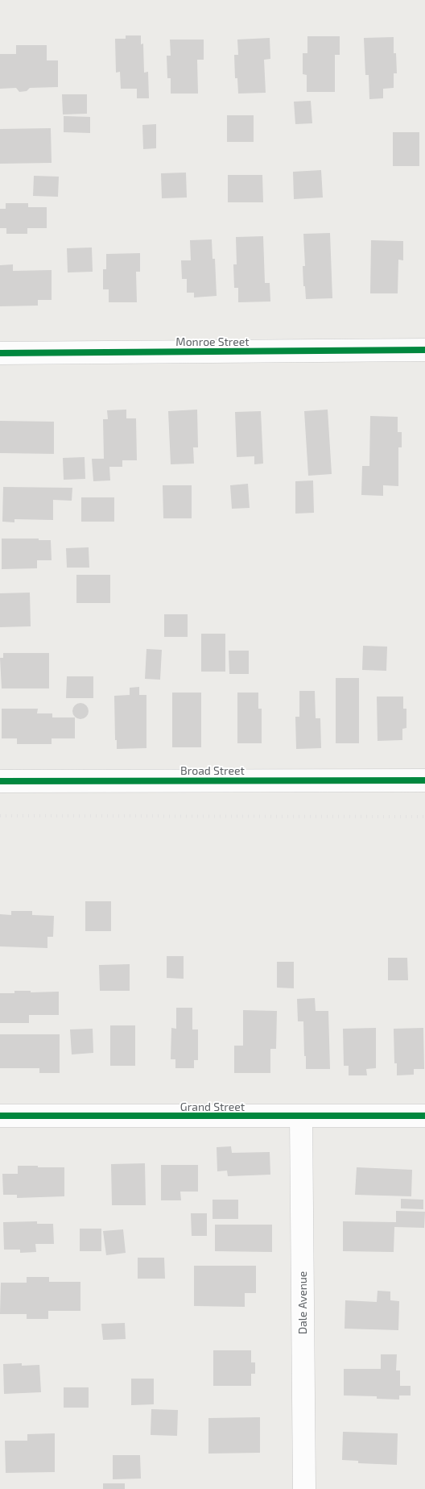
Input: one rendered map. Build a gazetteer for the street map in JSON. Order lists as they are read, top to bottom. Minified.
{"streets":{"street":["Monroe Street","Broad Street","Grand Street","Dale Avenue"]},"crossings":[["Grand Street","Dale Avenue"]]}
